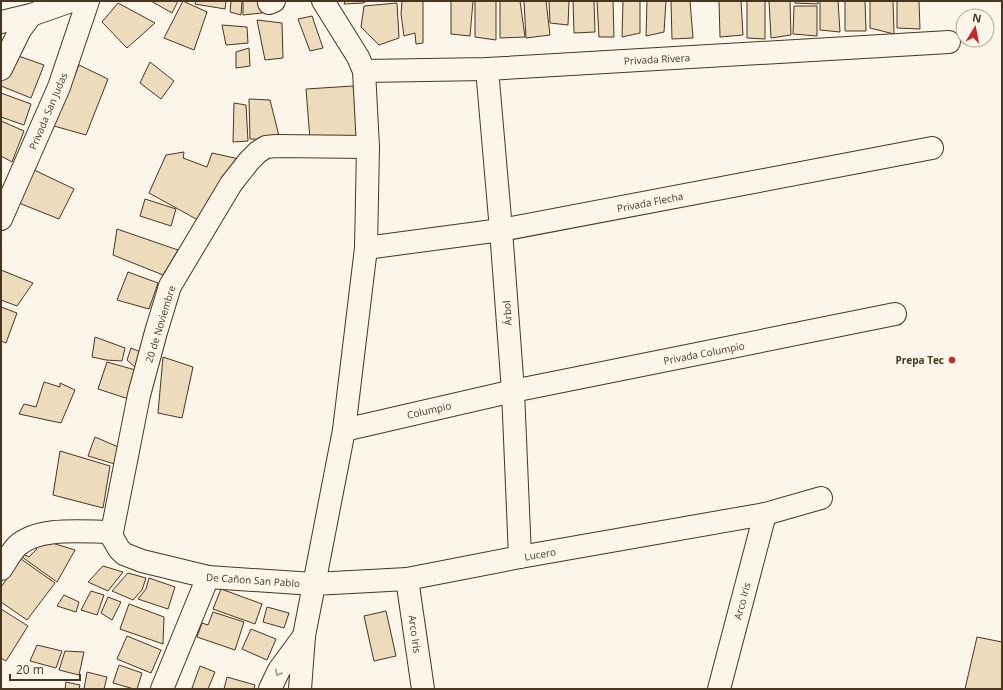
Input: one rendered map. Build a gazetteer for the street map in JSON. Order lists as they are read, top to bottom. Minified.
{"streets":{"street":["Privada Rivera","Privada San Judas","Privada Flecha","Árbol","20 de Noviembre","Privada Columpio","Columpio","Lucero","De Cañon San Pablo","Arco Iris"]},"crossings":[["Privada Rivera","Árbol"],["Privada Flecha","Árbol"],["Árbol","Privada Columpio"],["Árbol","Columpio"],["Árbol","Lucero"],["20 de Noviembre","De Cañon San Pablo"],["Privada Columpio","Columpio"],["Lucero","De Cañon San Pablo"],["Lucero","Arco Iris"]],"places":["Prepa Tec"],"scale_bar":"20 m","north":"top"}
